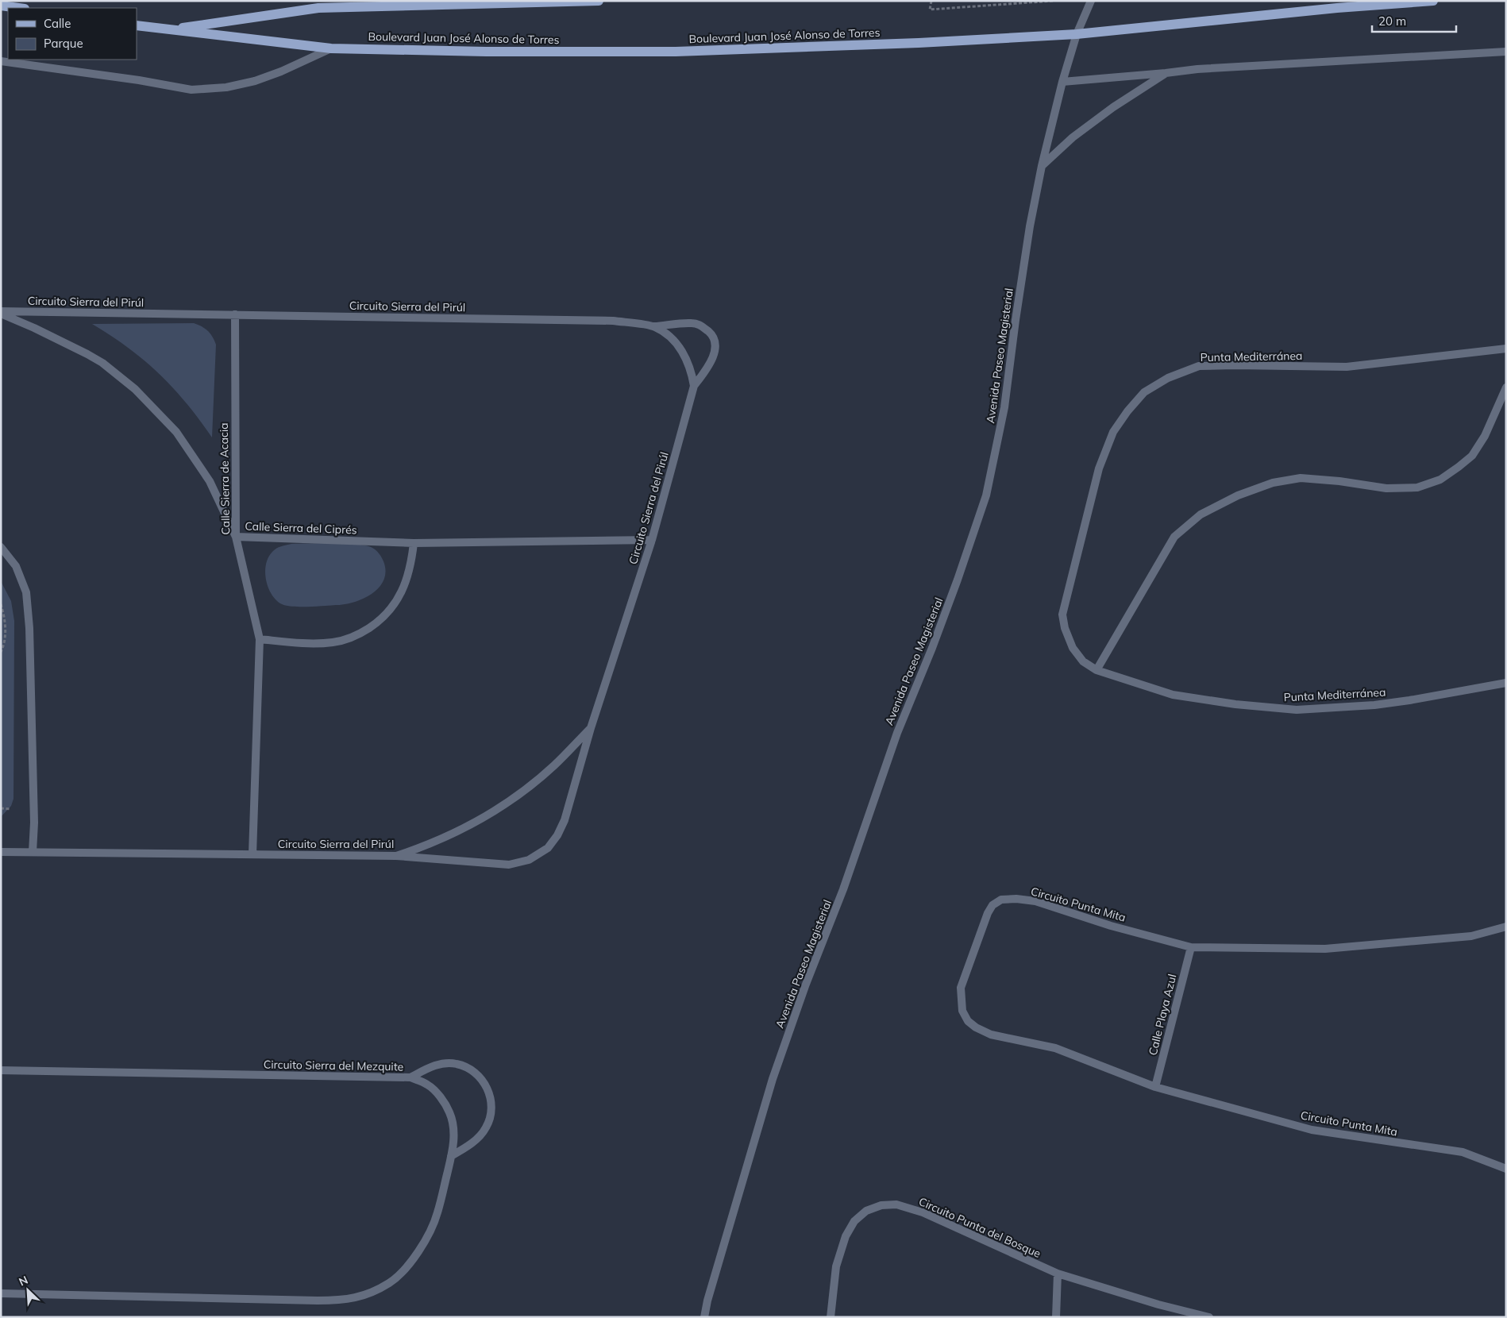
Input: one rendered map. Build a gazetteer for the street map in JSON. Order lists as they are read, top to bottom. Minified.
{"streets":{"main road":["Boulevard Juan José Alonso de Torres"],"street":["Circuito Sierra del Pirúl","Avenida Paseo Magisterial","Punta Mediterránea","Calle Sierra de Acacia","Calle Sierra del Ciprés","Circuito Punta Mita","Calle Playa Azul","Circuito Sierra del Mezquite","Circuito Punta del Bosque"]},"crossings":[["Boulevard Juan José Alonso de Torres","Avenida Paseo Magisterial"],["Circuito Sierra del Pirúl","Calle Sierra de Acacia"],["Circuito Sierra del Pirúl","Calle Sierra del Ciprés"],["Calle Sierra de Acacia","Calle Sierra del Ciprés"],["Circuito Punta Mita","Calle Playa Azul"]],"legend":["Calle","Parque"],"scale_bar":"20 m","north":"top left"}
